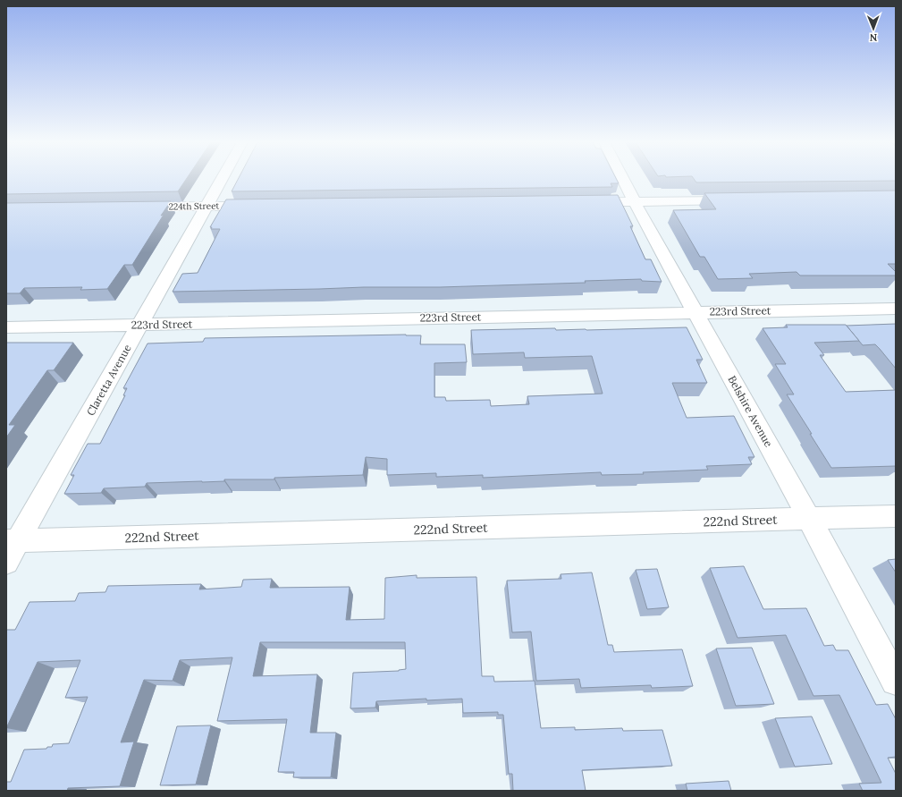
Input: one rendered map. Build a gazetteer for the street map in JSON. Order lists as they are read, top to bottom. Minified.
{"streets":{"street":["224th Street","223rd Street","Claretta Avenue","Belshire Avenue","222nd Street"]},"crossings":[["224th Street","Claretta Avenue"],["223rd Street","Claretta Avenue"],["223rd Street","Belshire Avenue"],["Claretta Avenue","222nd Street"],["Belshire Avenue","222nd Street"]],"north":"bottom"}
